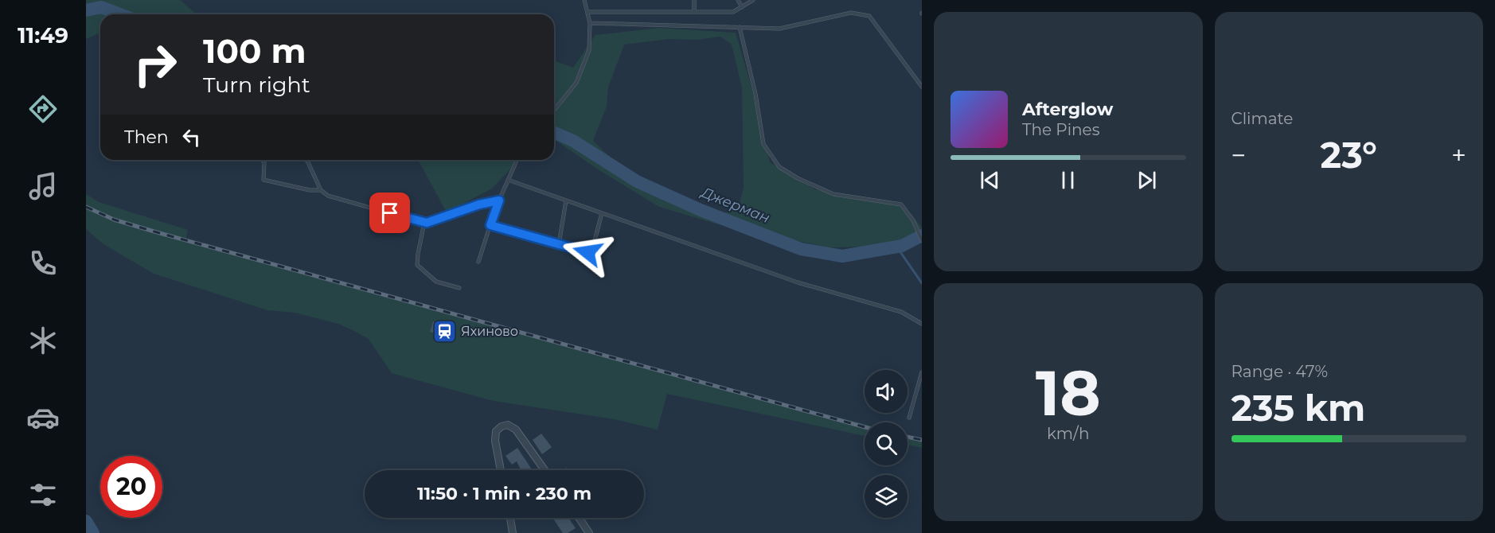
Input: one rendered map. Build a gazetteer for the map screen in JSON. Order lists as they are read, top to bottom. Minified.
{"water":["Джерман"],"places":{"station":["Яхиново"]},"page":{"tabs":"11:49","tile":["Climate",["18","km/h"],["Range · 47%","235 km"]],"turn":["100 m","Turn right"],"song":["Afterglow","The Pines"],"then":"Then","heat":["−","23°","+"],"limit":"20","trip":"11:50 · 1 min · 230 m"}}
